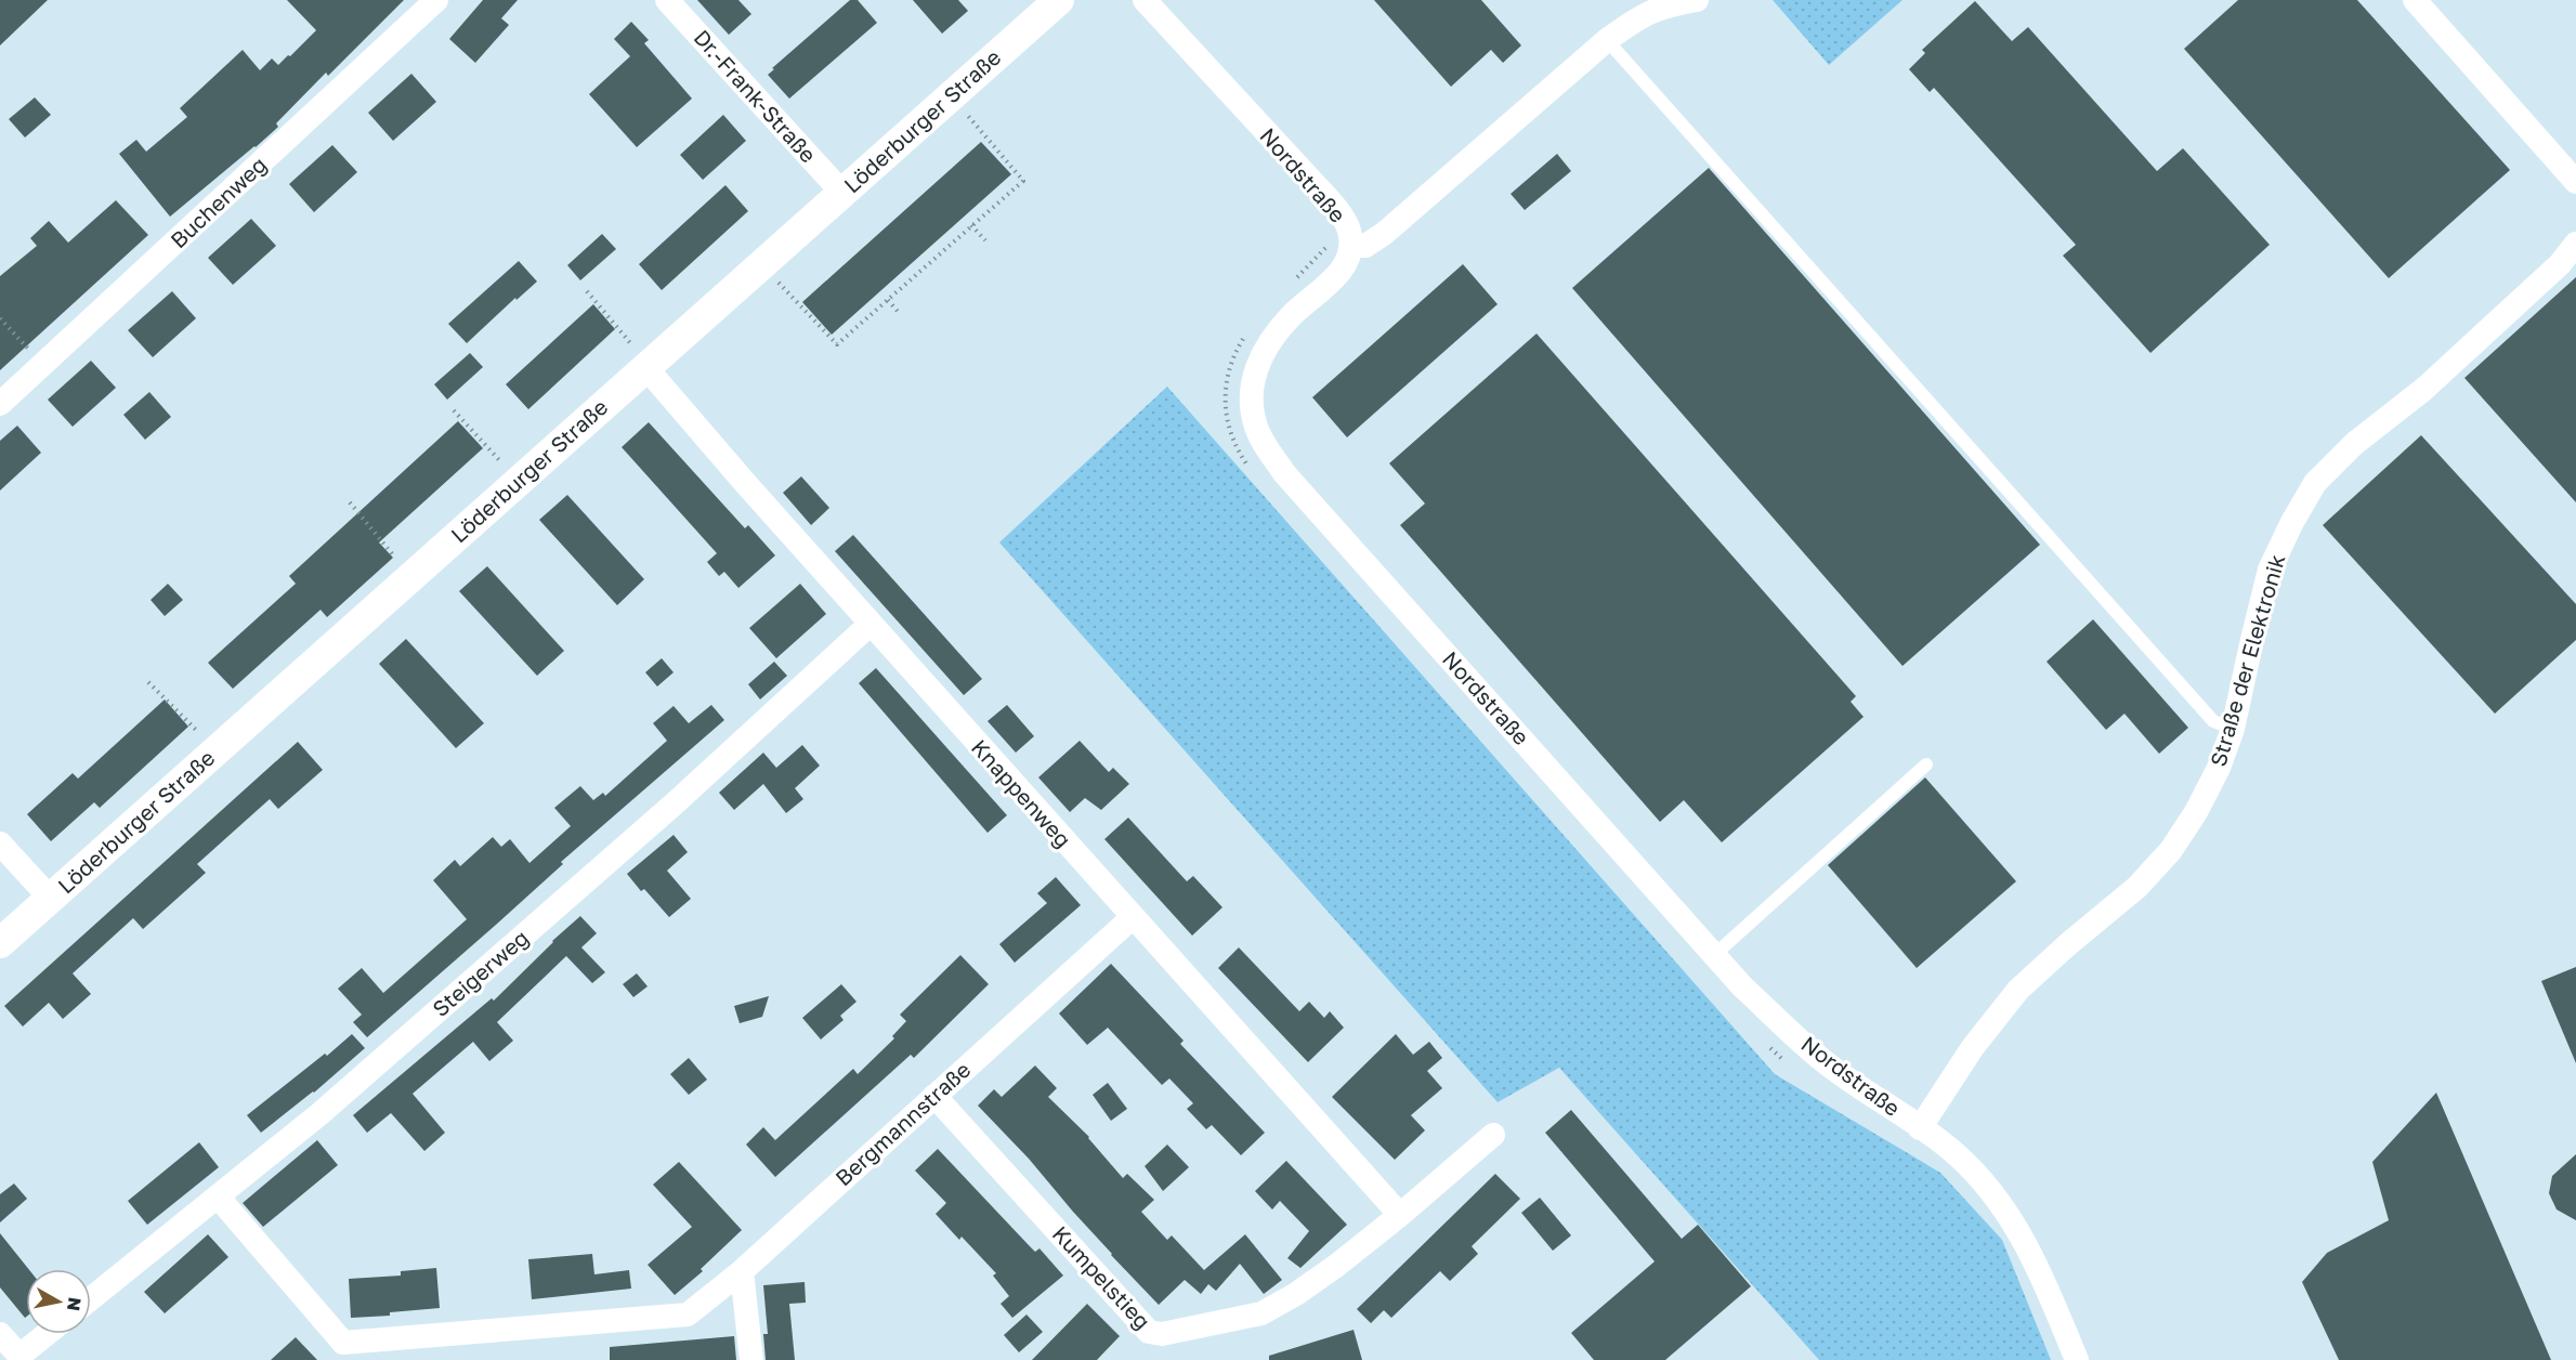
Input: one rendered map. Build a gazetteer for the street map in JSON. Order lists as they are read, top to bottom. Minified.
{"streets":{"street":["Dr.-Frank-Straße","Löderburger Straße","Nordstraße","Buchenweg","Straße der Elektronik","Knappenweg","Steigerweg","Bergmannstraße","Kumpelstieg"]},"crossings":[["Dr.-Frank-Straße","Löderburger Straße"],["Löderburger Straße","Knappenweg"],["Nordstraße","Straße der Elektronik"],["Knappenweg","Steigerweg"],["Knappenweg","Bergmannstraße"],["Knappenweg","Kumpelstieg"],["Steigerweg","Bergmannstraße"],["Bergmannstraße","Kumpelstieg"]],"north":"right"}
